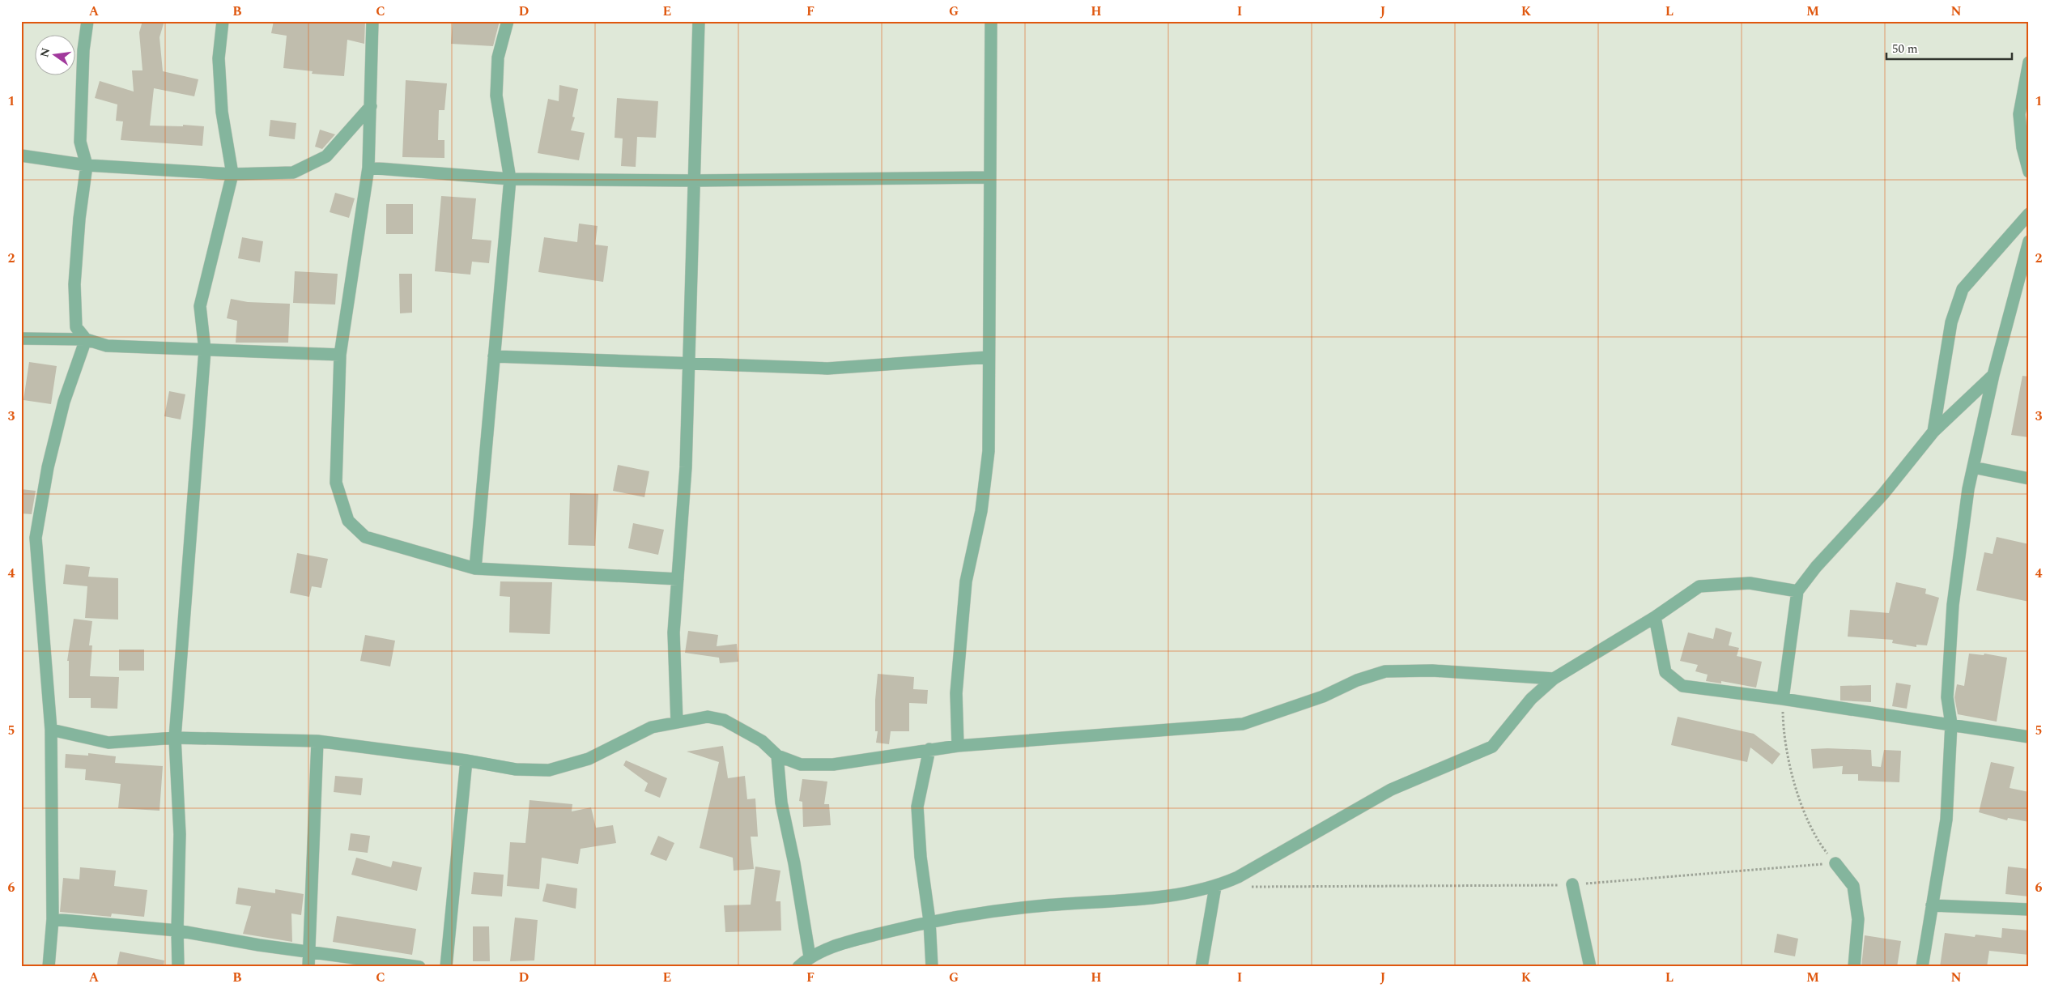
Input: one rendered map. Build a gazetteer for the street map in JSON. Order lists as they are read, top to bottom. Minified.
{"scale_bar":"50 m","north":"left","grid":{"columns":["A","B","C","D","E","F","G","H","I","J","K","L","M","N"],"rows":["1","2","3","4","5","6"]}}
